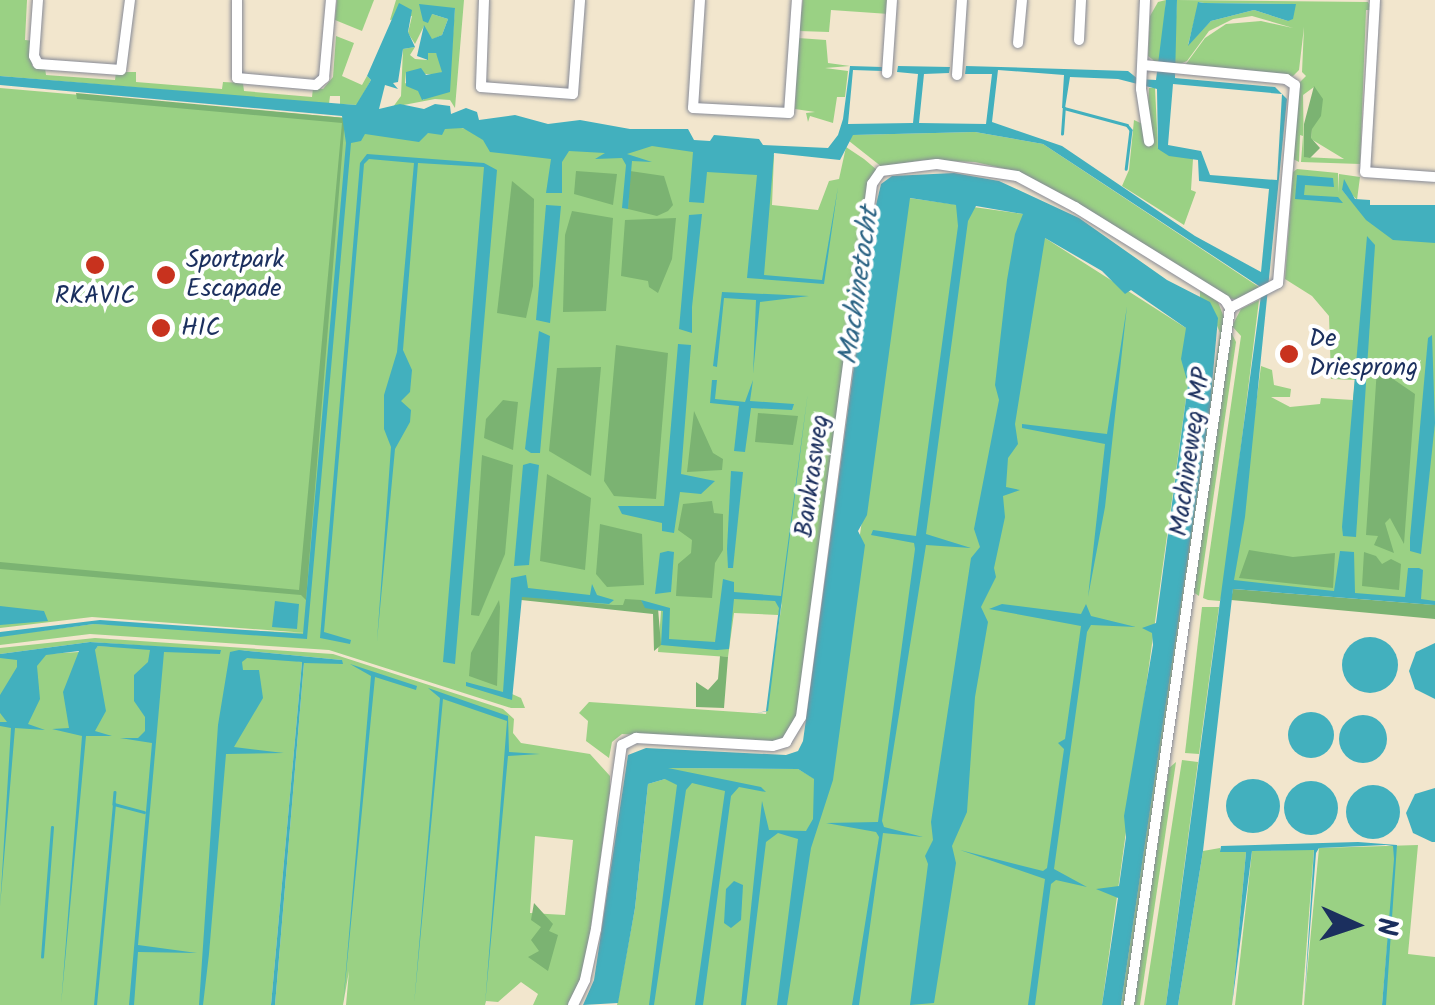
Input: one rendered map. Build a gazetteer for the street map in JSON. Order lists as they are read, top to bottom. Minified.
{"streets":{"street":["Machineweg MP","Bankrasweg"]},"crossings":[["Machineweg MP","Bankrasweg"]],"water":["Machinetocht"],"places":["RKAVIC","Sportpark Escapade","HIC","De Driesprong"],"north":"right"}
